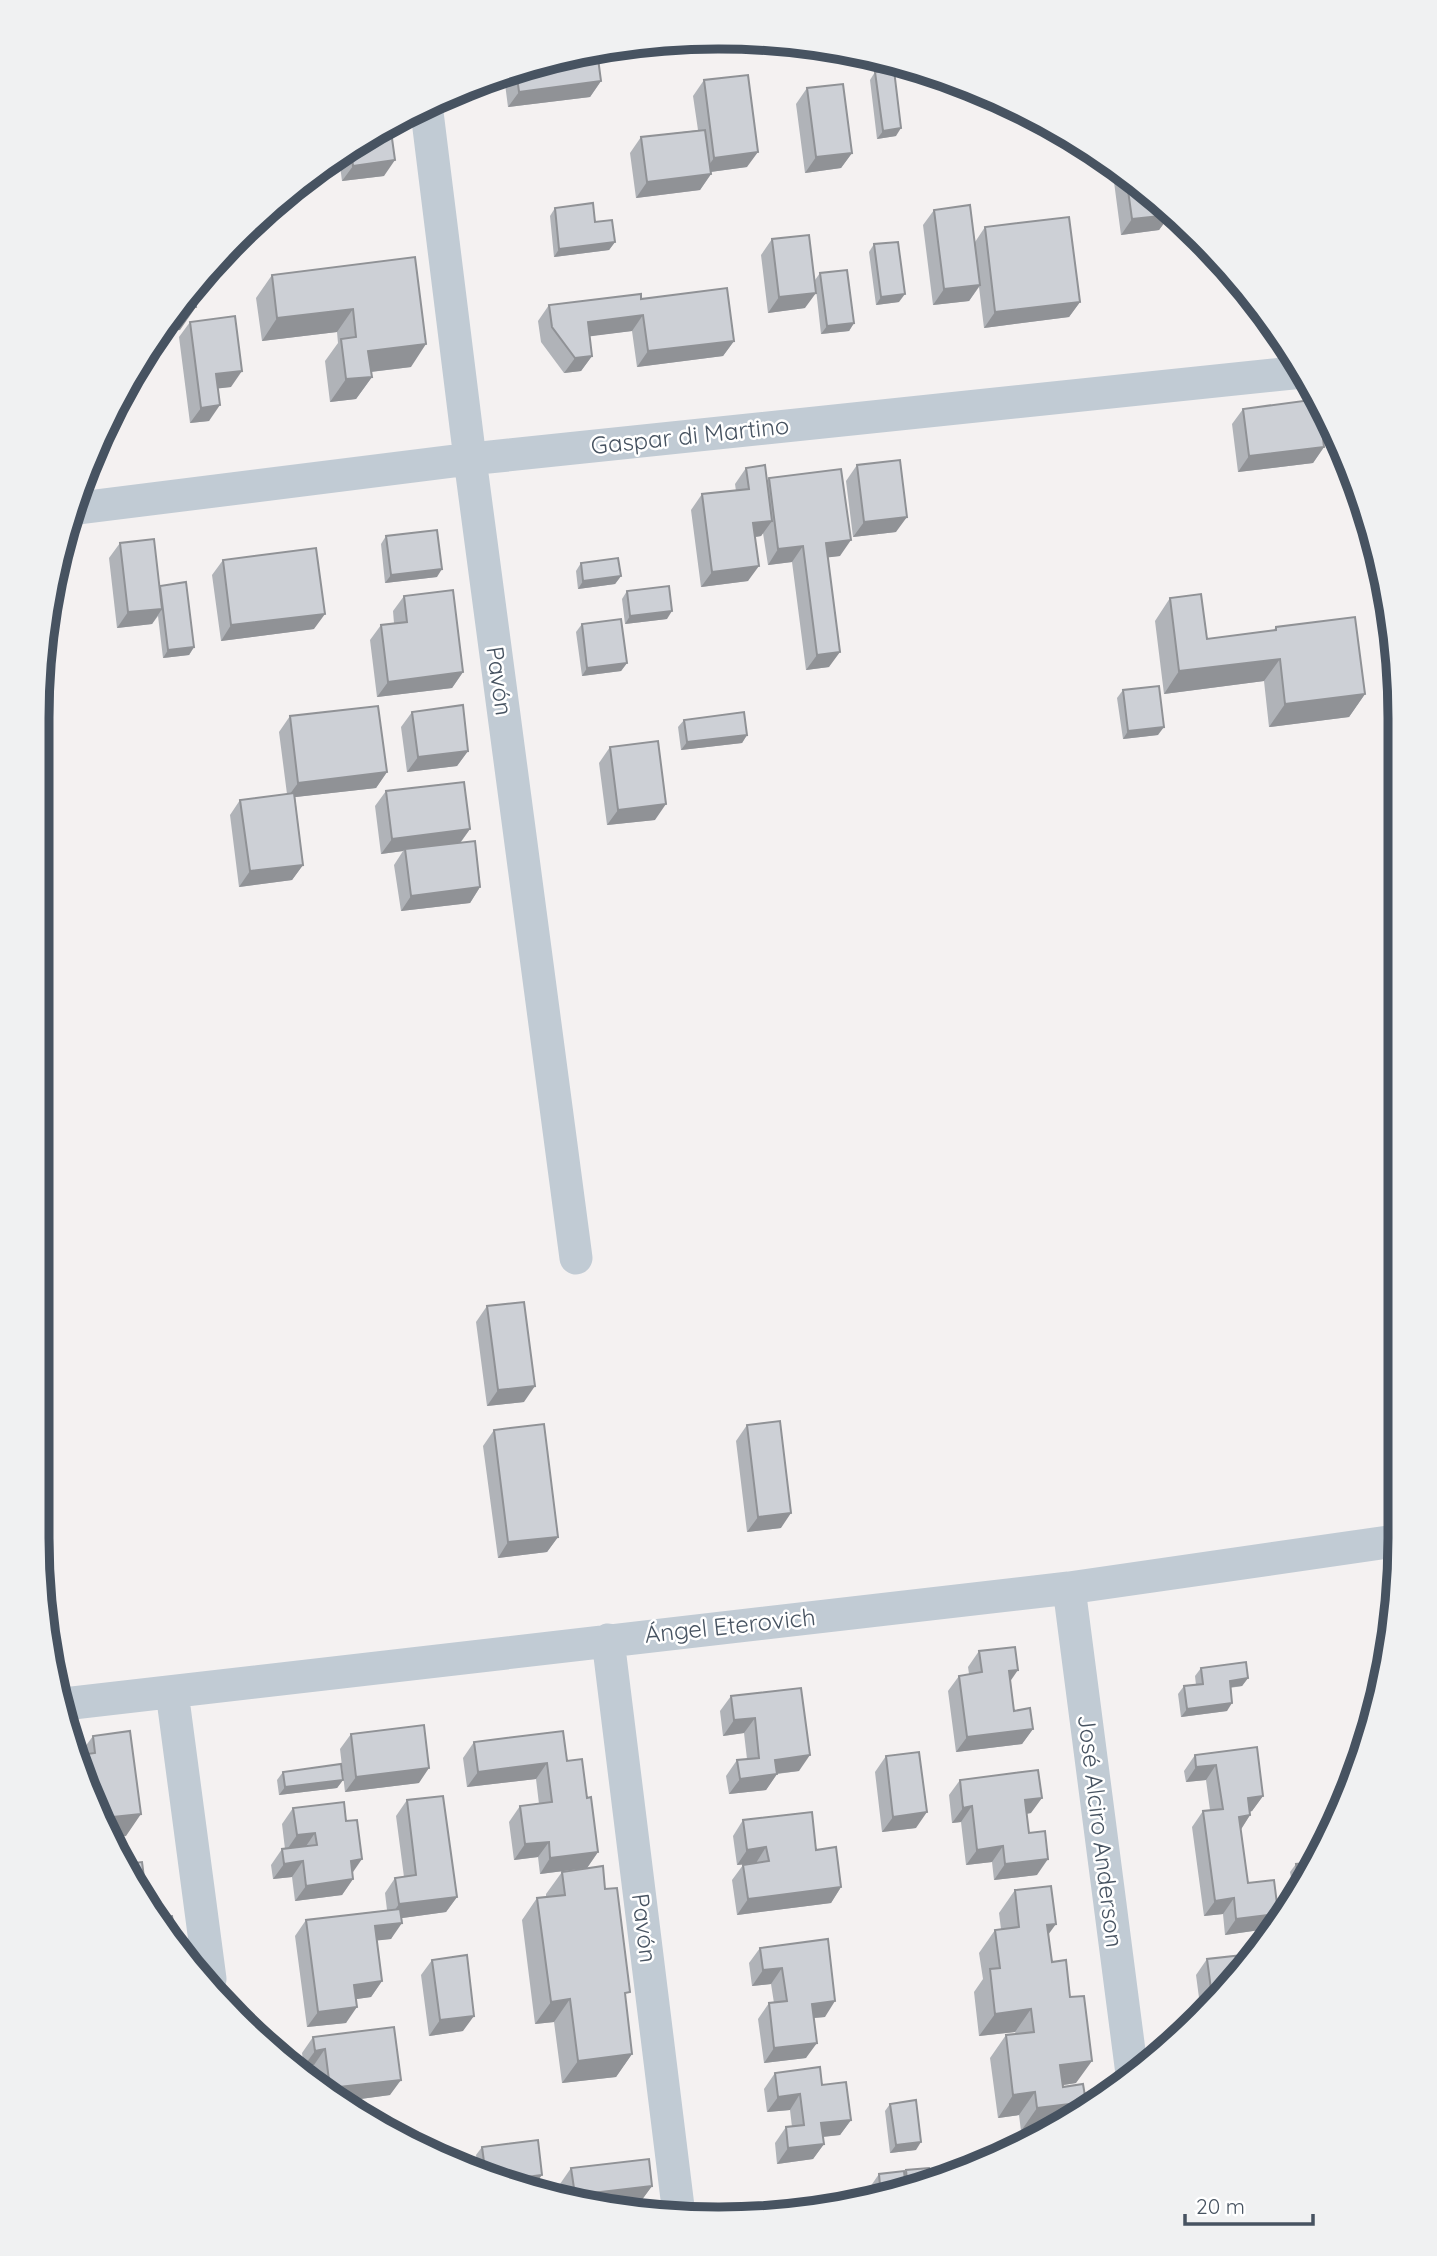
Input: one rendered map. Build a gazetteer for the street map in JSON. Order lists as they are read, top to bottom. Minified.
{"streets":{"street":["Gaspar di Martino","Pavón","Ángel Eterovich","José Alciro Anderson"]},"crossings":[["Gaspar di Martino","Pavón"],["Pavón","Ángel Eterovich"],["Ángel Eterovich","José Alciro Anderson"]],"scale_bar":"20 m"}
